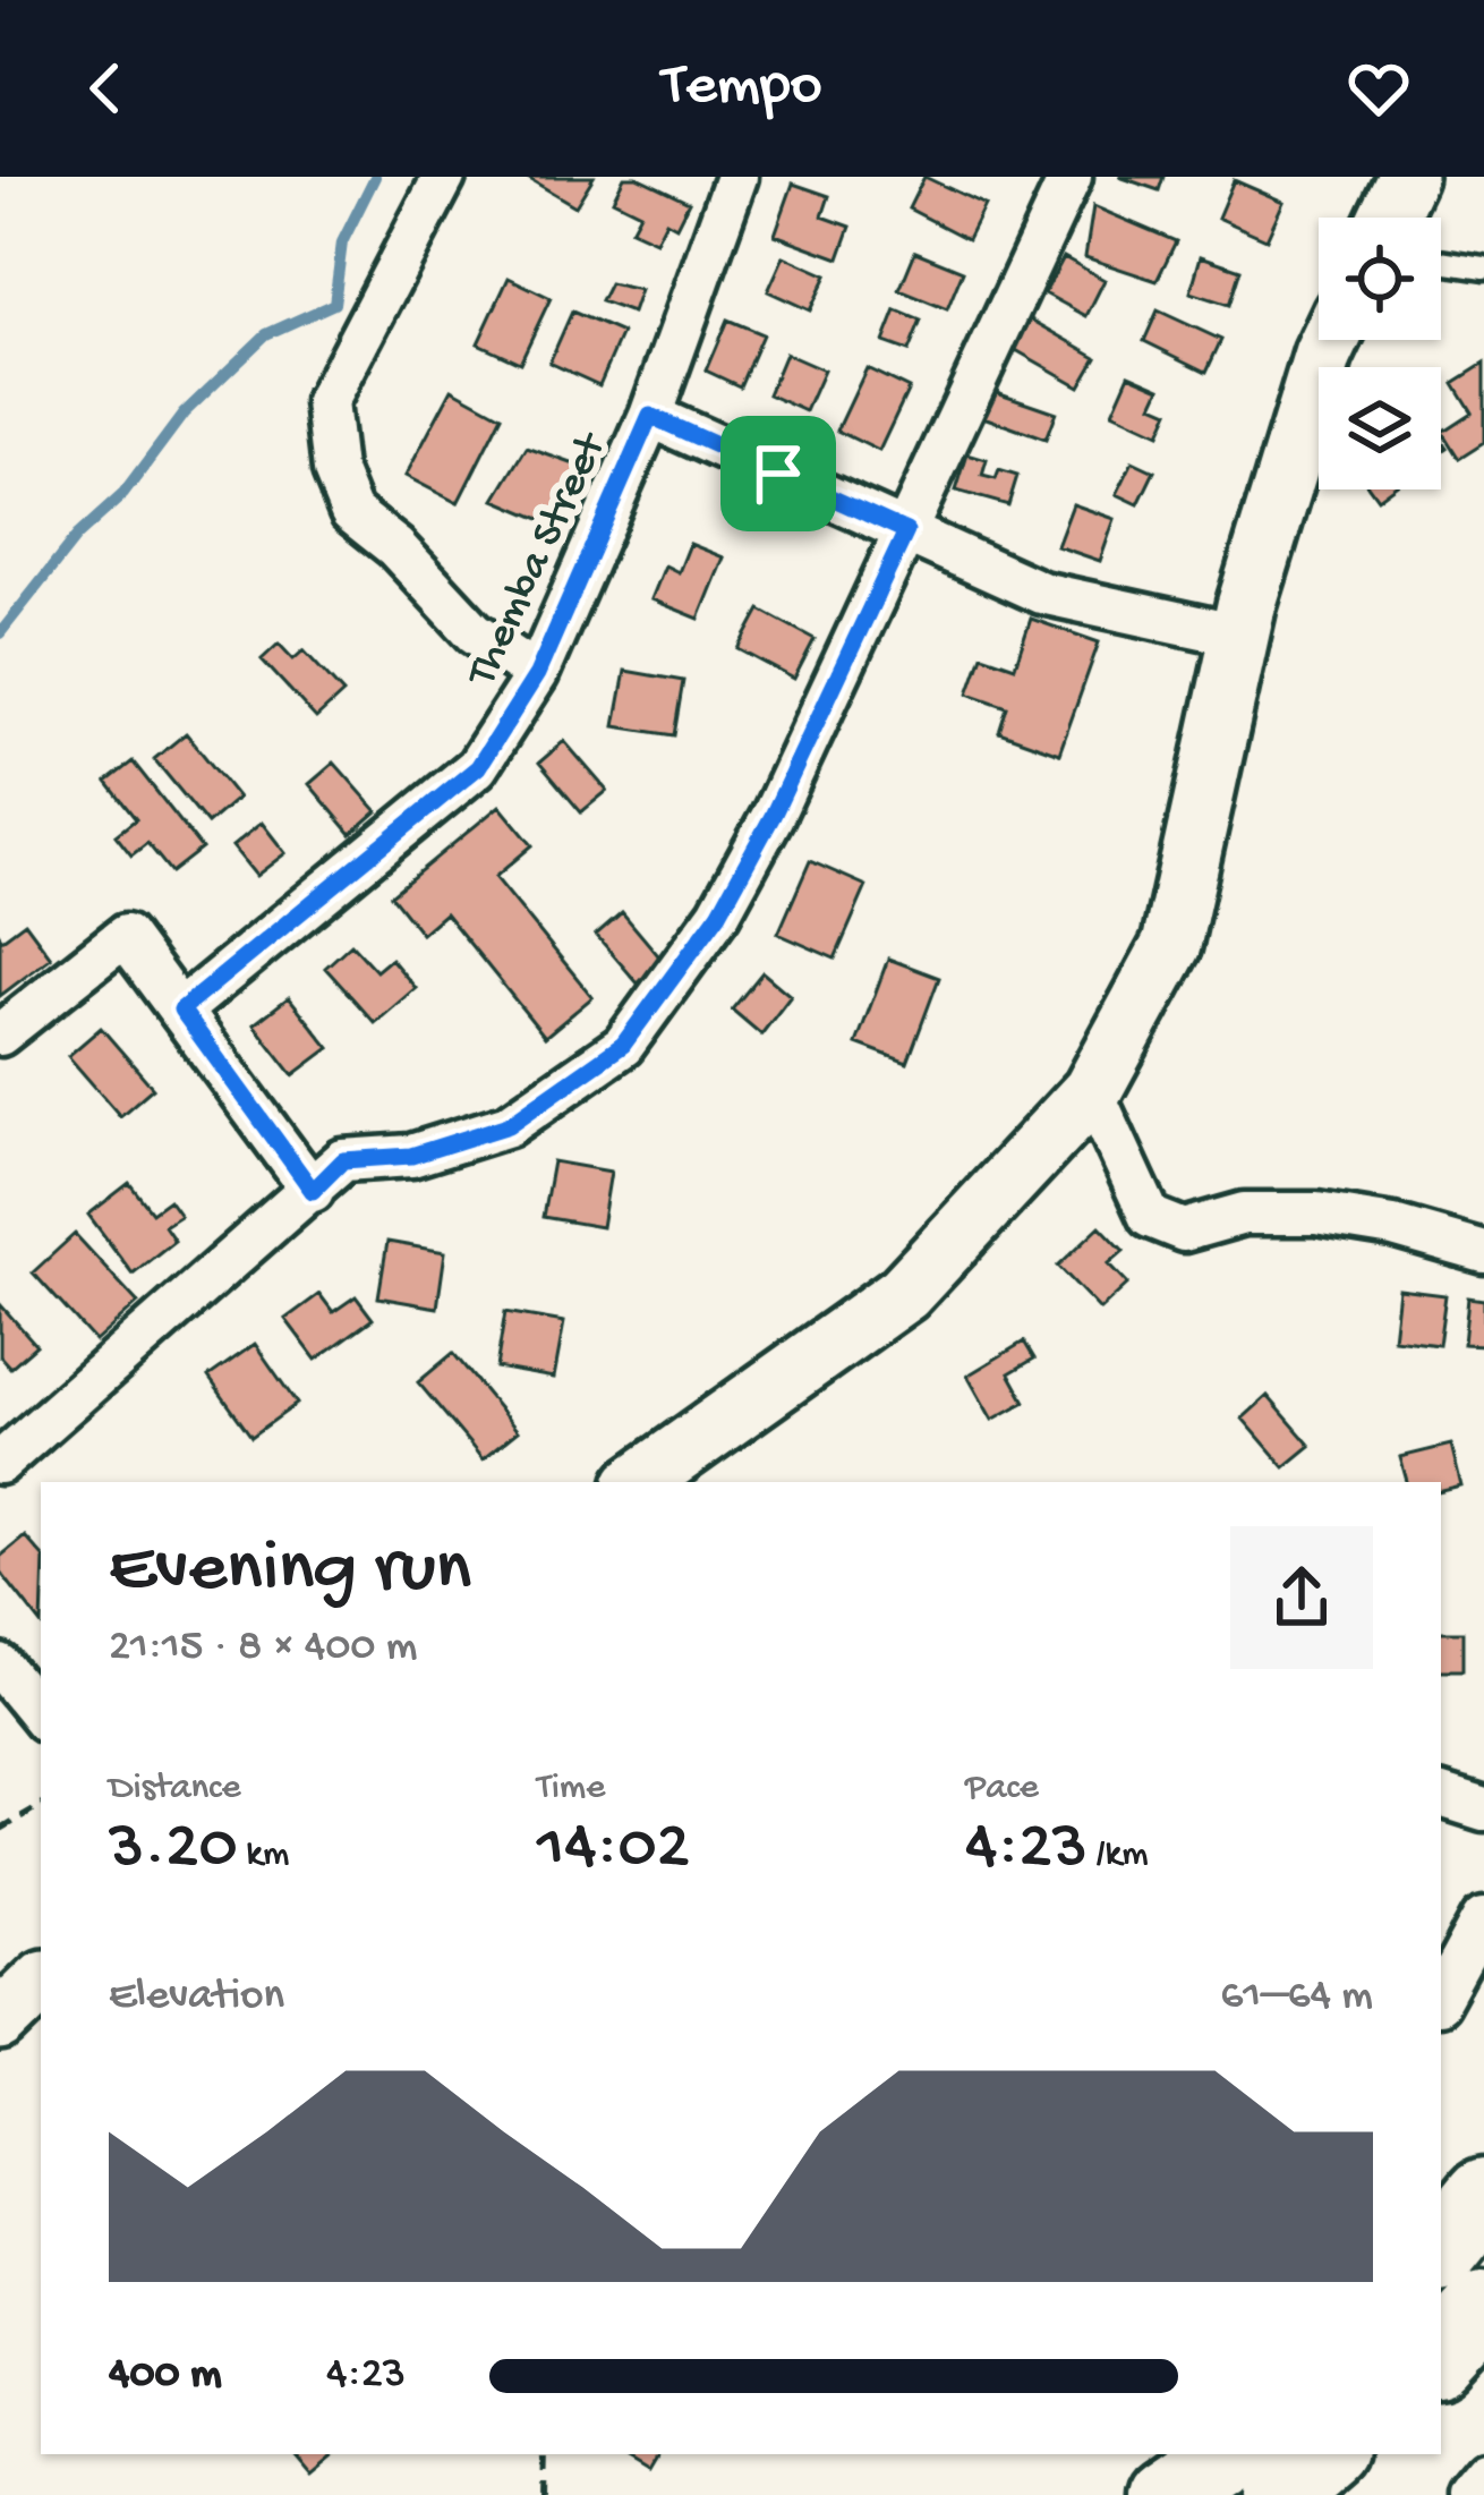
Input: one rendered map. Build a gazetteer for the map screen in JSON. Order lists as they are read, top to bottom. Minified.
{"streets":{"street":["Themba Street"]},"page":{"header":"Tempo","heading":["Evening run","21:15 · 8 × 400 m"],"stats":[["Distance","3.20 km"],["Time","14:02"],["Pace","4:23 /km"]],"chart":["Elevation","61–64 m"],"list":[{"name":"400 m","note":"4:23"}]}}
